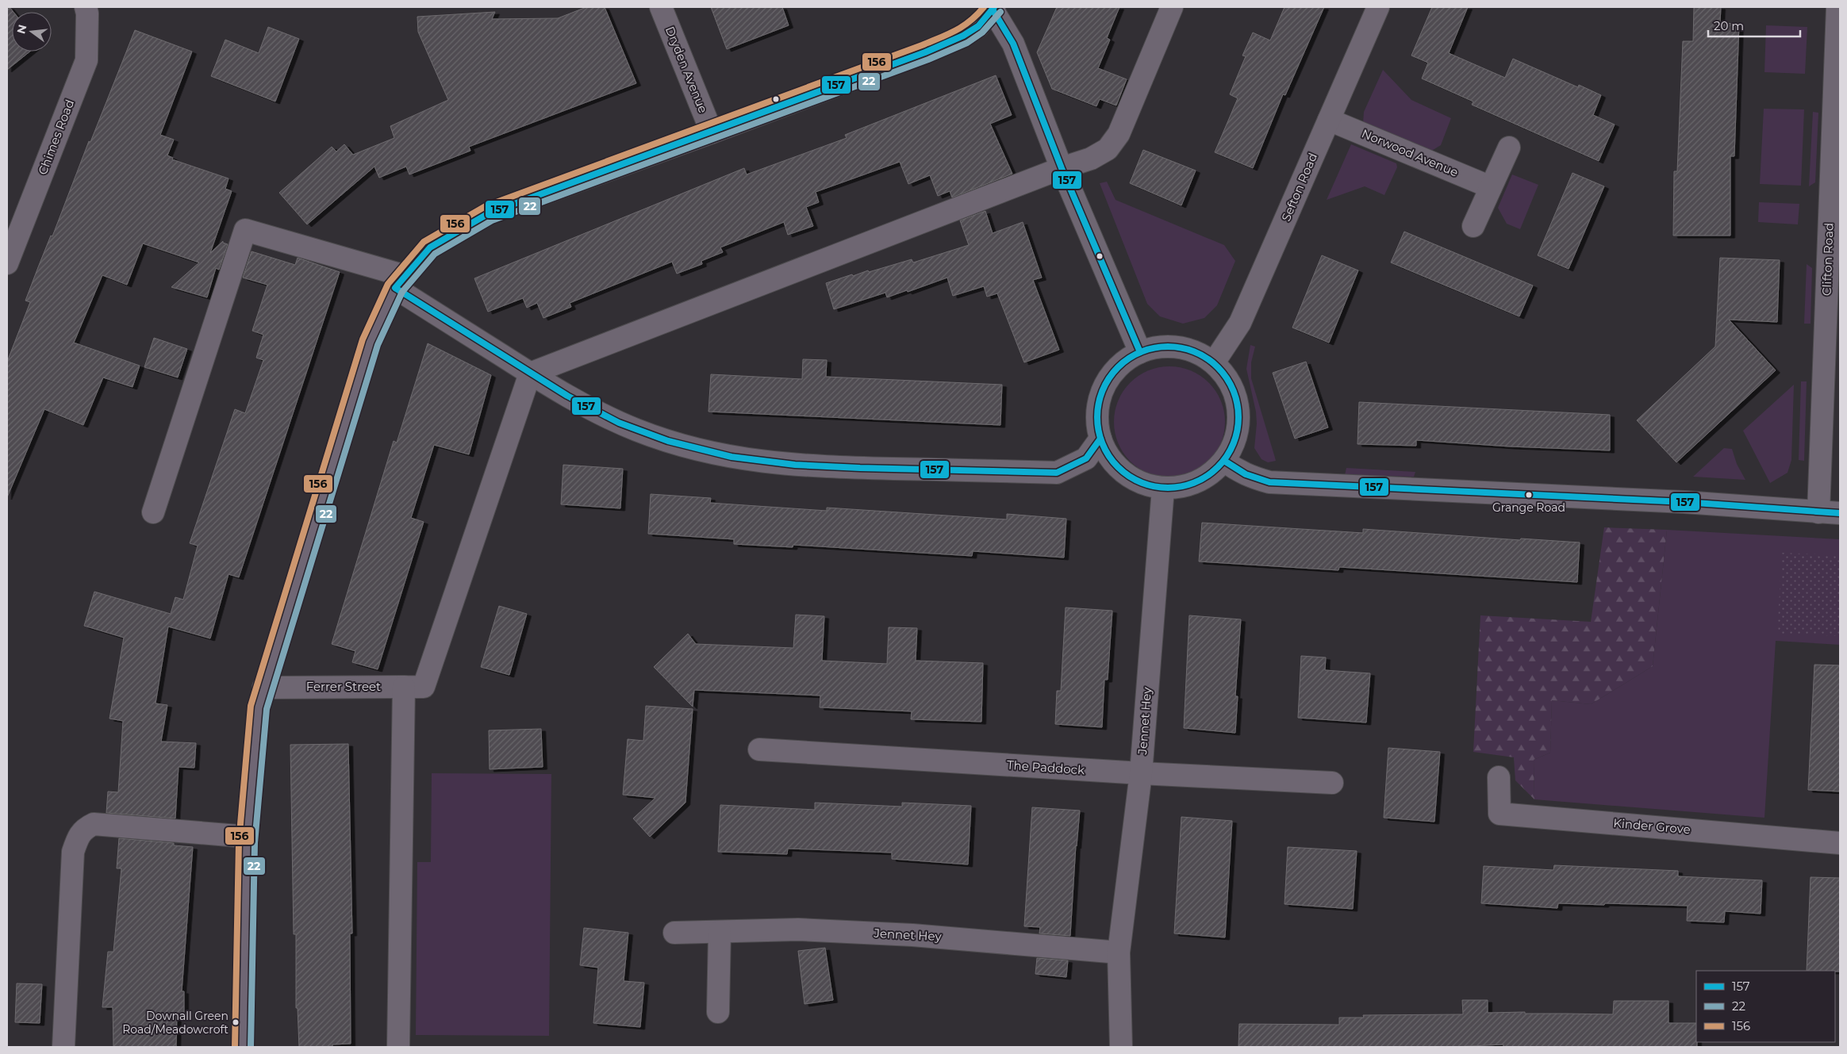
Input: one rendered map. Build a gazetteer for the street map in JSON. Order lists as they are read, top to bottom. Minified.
{"streets":{"street":["Dryden Avenue","Chimes Road","Norwood Avenue","Sefton Road","Clifton Road","Ferrer Street","Jennet Hey","The Paddock","Kinder Grove"]},"crossings":[["Norwood Avenue","Sefton Road"],["Sefton Road","Jennet Hey"],["Jennet Hey","The Paddock"]],"places":["Grange Road","Downall Green Road/Meadowcroft"],"lines":["transit line 157","transit line 156","transit line 22"],"legend":["157","22","156"],"scale_bar":"20 m","north":"left"}
